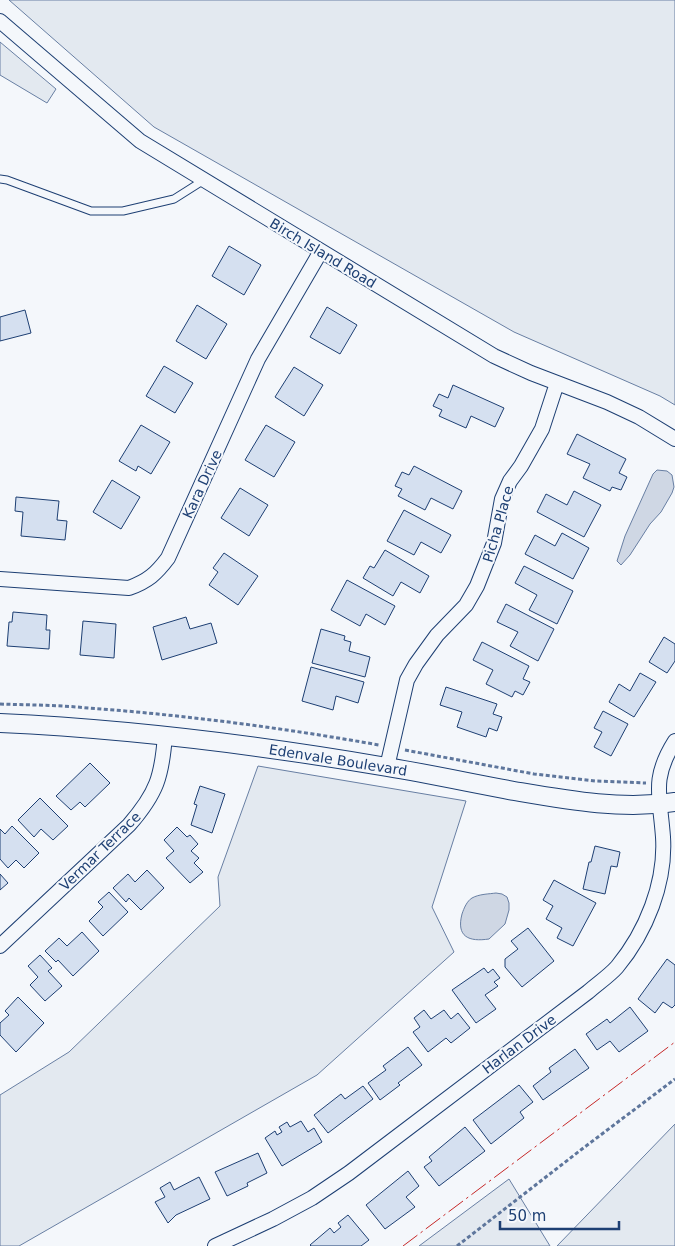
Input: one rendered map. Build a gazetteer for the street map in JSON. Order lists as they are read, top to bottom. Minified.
{"streets":{"street":["Birch Island Road","Kara Drive","Picha Place","Edenvale Boulevard","Vermar Terrace","Harlan Drive"]},"crossings":[["Birch Island Road","Kara Drive"],["Birch Island Road","Picha Place"],["Picha Place","Edenvale Boulevard"],["Edenvale Boulevard","Vermar Terrace"],["Edenvale Boulevard","Harlan Drive"]],"scale_bar":"50 m"}
